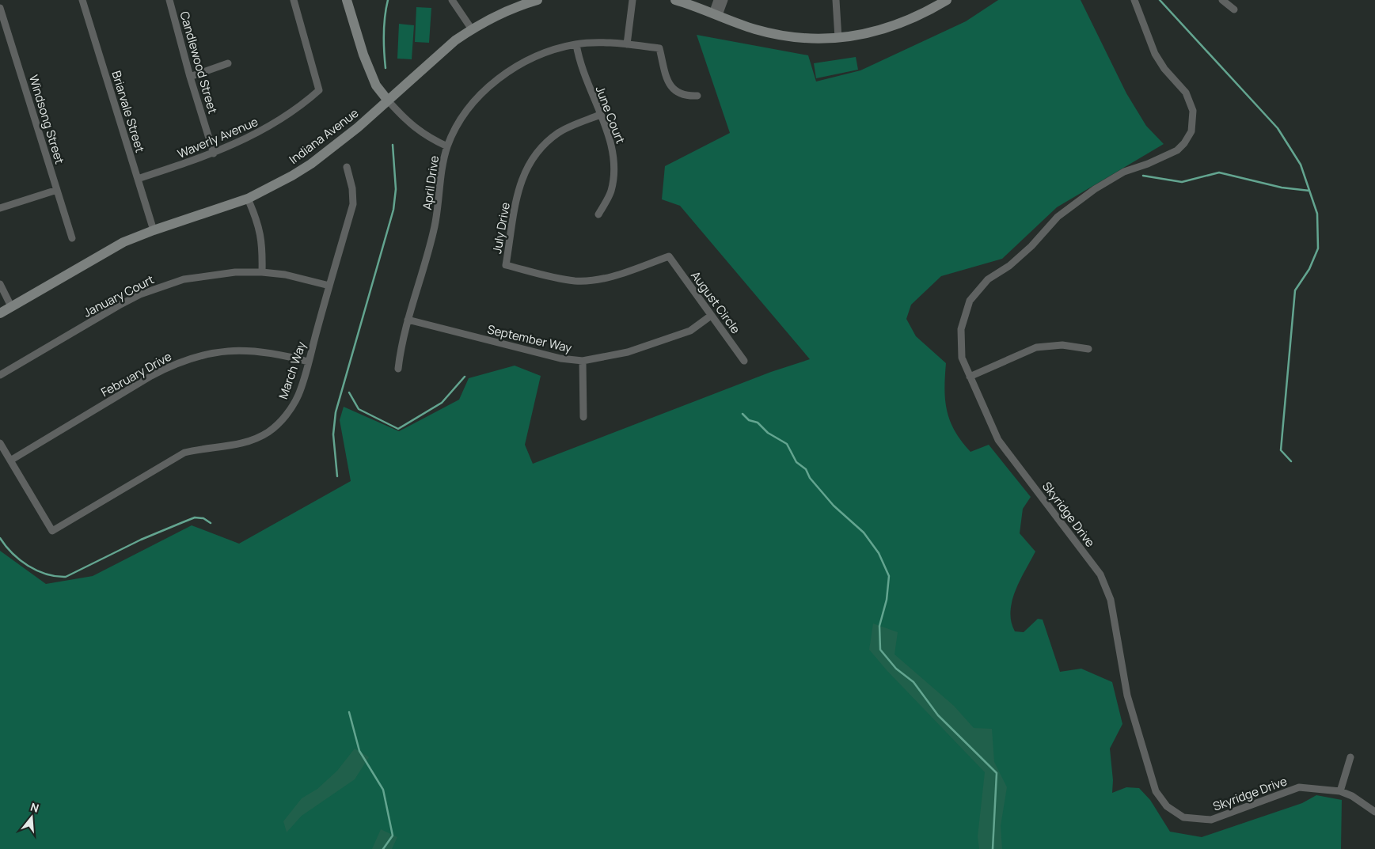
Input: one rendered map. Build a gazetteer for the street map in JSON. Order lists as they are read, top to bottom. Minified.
{"streets":{"street":["Candlewood Street","Briarvale Street","June Court","Windsong Street","Indiana Avenue","Waverly Avenue","April Drive","July Drive","January Court","August Circle","September Way","March Way","February Drive","Skyridge Drive"]},"crossings":[["Candlewood Street","Waverly Avenue"],["Briarvale Street","Indiana Avenue"],["Briarvale Street","Waverly Avenue"],["June Court","April Drive"],["June Court","July Drive"],["April Drive","September Way"],["July Drive","August Circle"],["January Court","March Way"],["August Circle","September Way"],["March Way","February Drive"]],"north":"top"}
